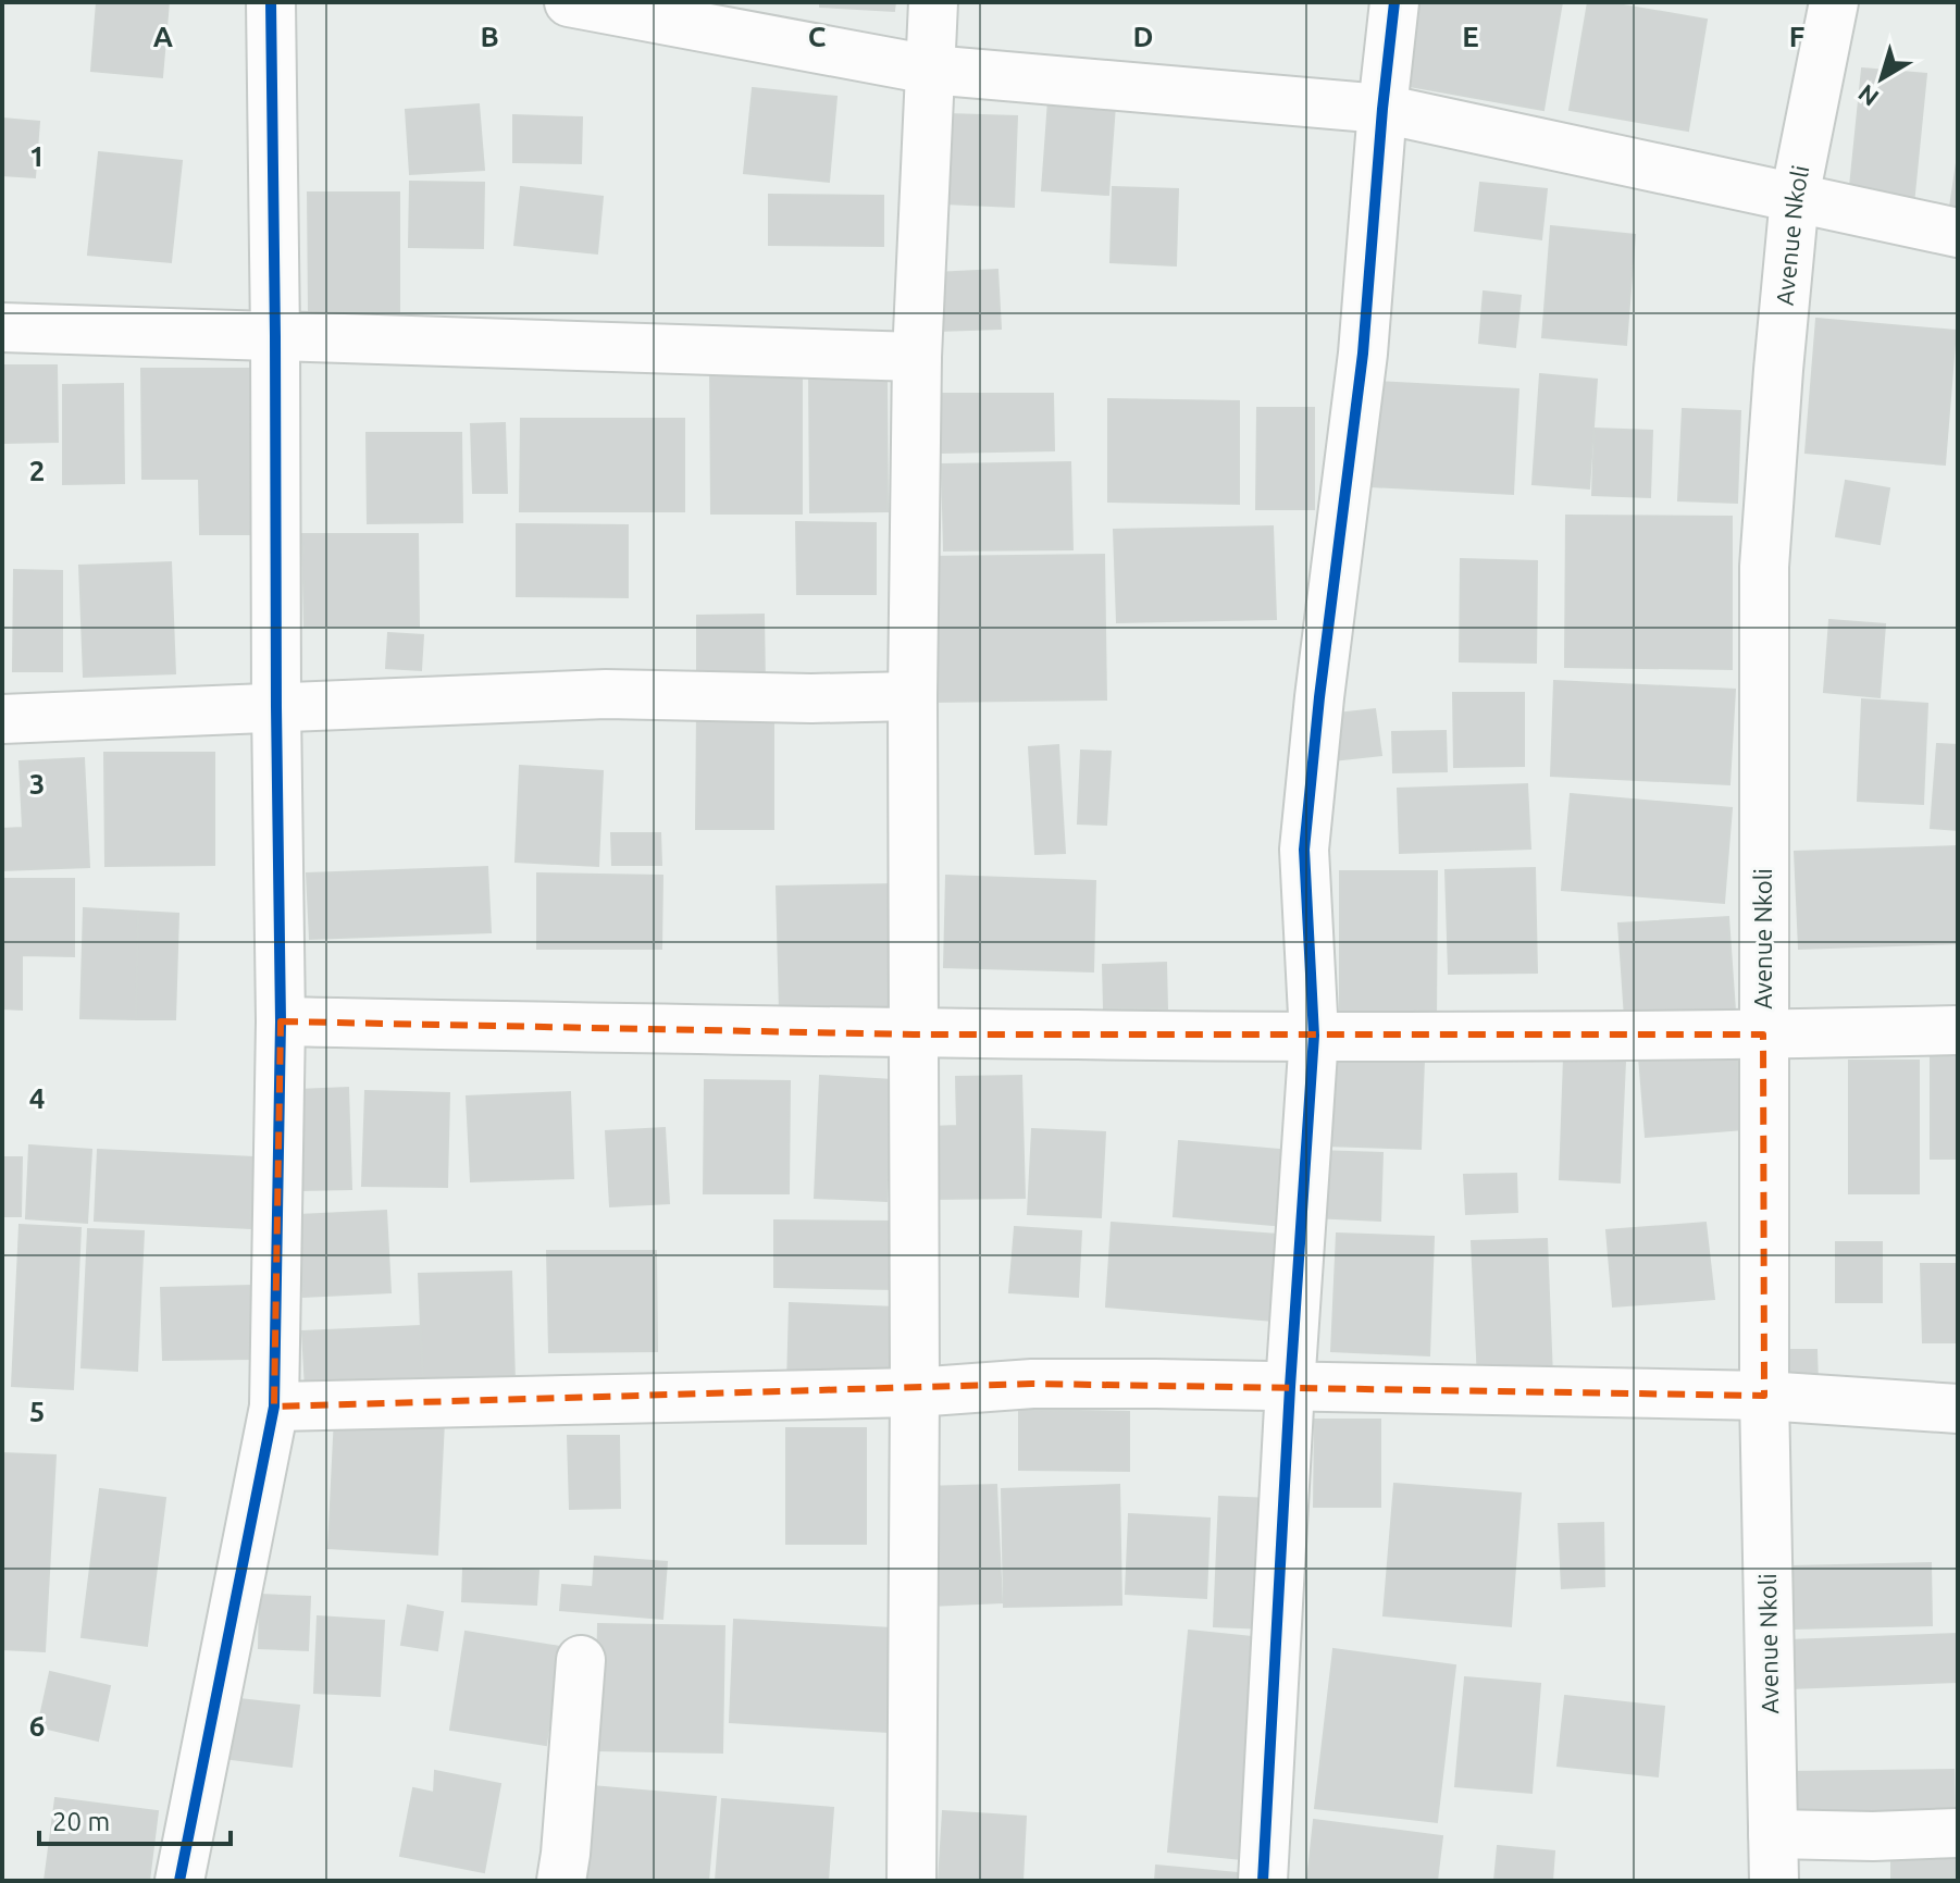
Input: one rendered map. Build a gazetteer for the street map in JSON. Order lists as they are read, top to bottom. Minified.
{"streets":{"street":["Avenue Nkoli"]},"scale_bar":"20 m","north":"bottom left","grid":{"columns":["A","B","C","D","E","F"],"rows":["1","2","3","4","5","6"]}}
